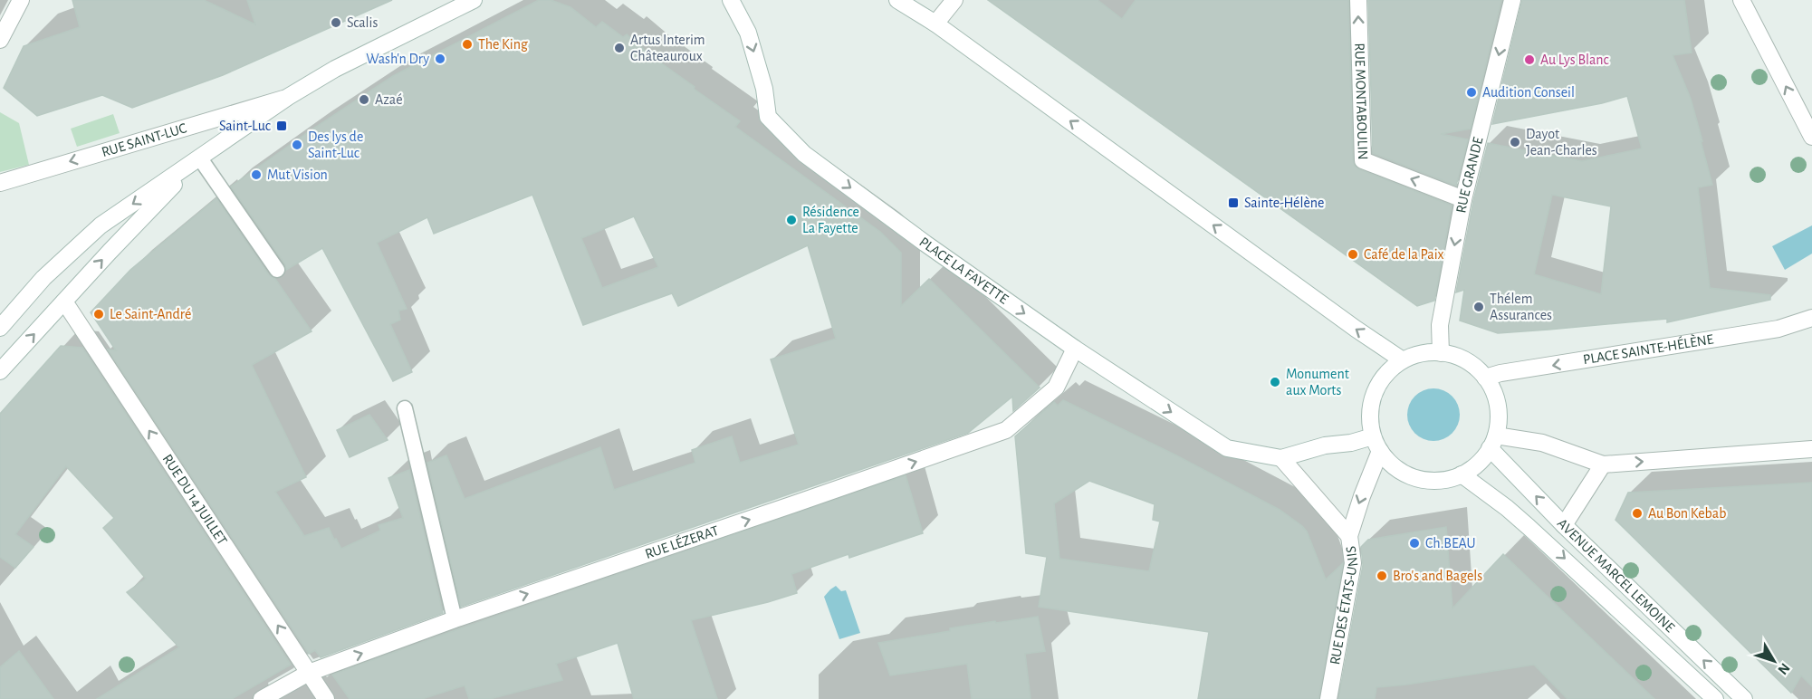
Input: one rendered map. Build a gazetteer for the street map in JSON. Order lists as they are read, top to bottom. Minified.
{"streets":{"street":["RUE MONTABOULIN","RUE SAINT-LUC","RUE GRANDE","PLACE LA FAYETTE","PLACE SAINTE-HÉLÈNE","RUE DU 14 JUILLET","RUE LÉZERAT","AVENUE MARCEL LEMOINE","RUE DES ÉTATS-UNIS"]},"crossings":[["RUE MONTABOULIN","RUE GRANDE"],["RUE SAINT-LUC","RUE DU 14 JUILLET"],["RUE GRANDE","PLACE LA FAYETTE"],["RUE GRANDE","PLACE SAINTE-HÉLÈNE"],["RUE GRANDE","AVENUE MARCEL LEMOINE"],["RUE GRANDE","RUE DES ÉTATS-UNIS"],["PLACE LA FAYETTE","PLACE SAINTE-HÉLÈNE"],["PLACE LA FAYETTE","RUE LÉZERAT"],["PLACE LA FAYETTE","AVENUE MARCEL LEMOINE"],["PLACE LA FAYETTE","RUE DES ÉTATS-UNIS"],["PLACE SAINTE-HÉLÈNE","AVENUE MARCEL LEMOINE"],["PLACE SAINTE-HÉLÈNE","RUE DES ÉTATS-UNIS"],["RUE DU 14 JUILLET","RUE LÉZERAT"],["AVENUE MARCEL LEMOINE","RUE DES ÉTATS-UNIS"]],"one_way":["RUE MONTABOULIN","RUE GRANDE","PLACE LA FAYETTE","RUE DU 14 JUILLET","RUE LÉZERAT","RUE DES ÉTATS-UNIS"],"places":{"other":["Scalis","The King","Artus Interim Châteauroux","Wash'n Dry","Au Lys Blanc","Audition Conseil","Azaé","Dayot Jean-Charles","Des lys de Saint-Luc","Mut Vision","Résidence La Fayette","Café de la Paix","Thélem Assurances","Le Saint-André","Monument aux Morts","Au Bon Kebab","Ch.BEAU","Bro's and Bagels"],"transit":["Saint-Luc","Sainte-Hélène"]},"north":"bottom right"}
